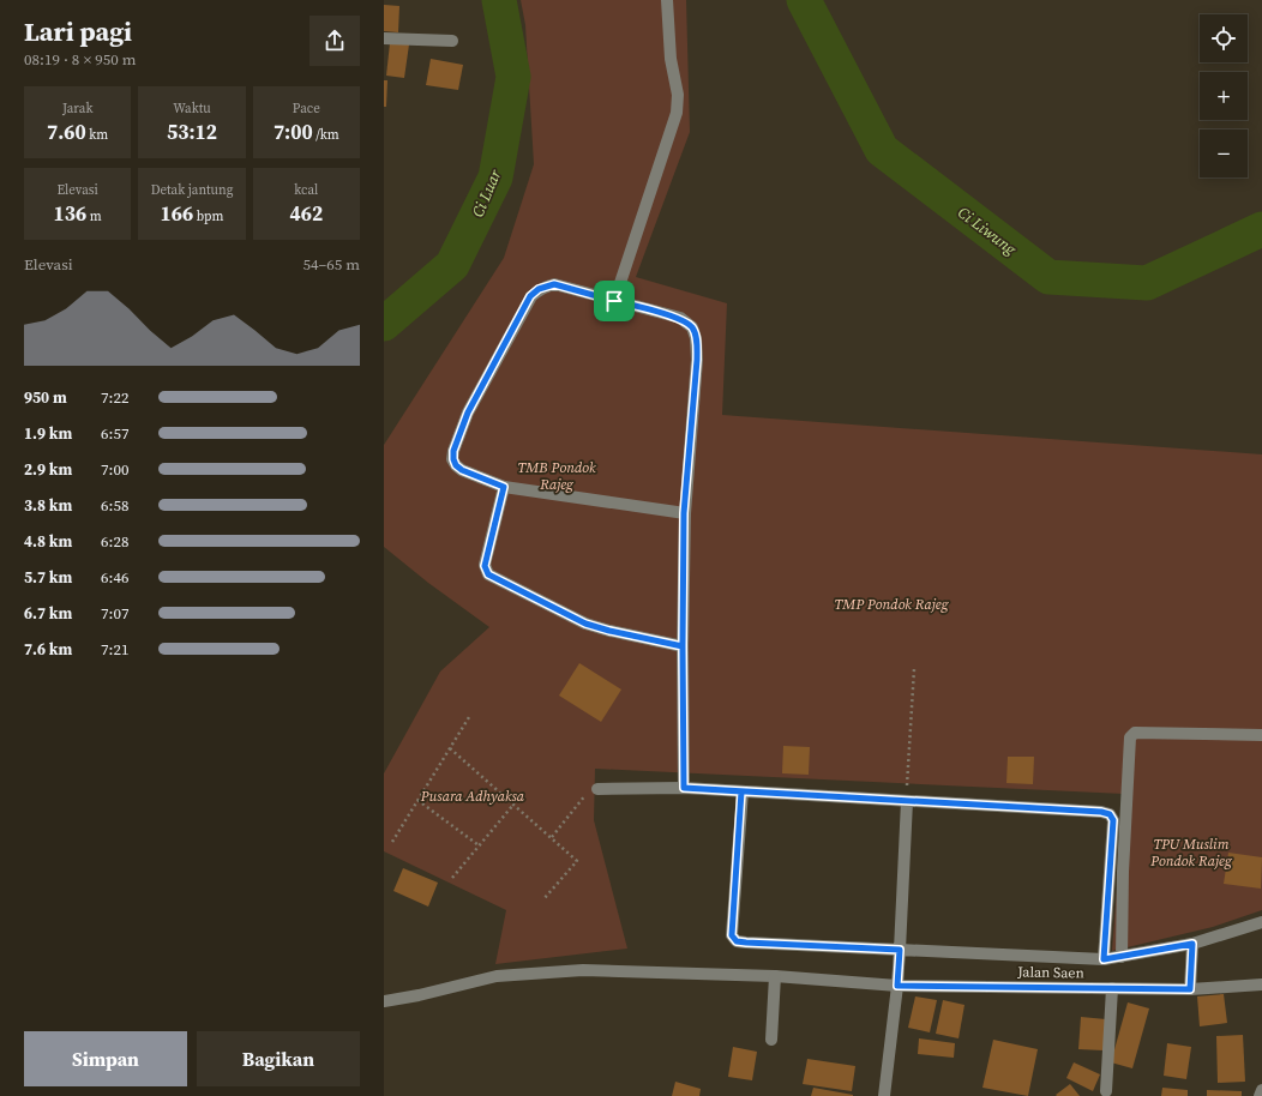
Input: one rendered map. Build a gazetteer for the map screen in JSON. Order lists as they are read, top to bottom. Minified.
{"streets":{"street":["Jalan Saen"]},"water":["Ci Luar","Ci Liwung"],"parks":["TMB Pondok Rajeg","TMP Pondok Rajeg","Pusara Adhyaksa","TPU Muslim Pondok Rajeg"],"page":{"heading":["Lari pagi","08:19 · 8 × 950 m"],"map_buttons":["+","−"],"stats":[["Jarak","7.60 km"],["Waktu","53:12"],["Pace","7:00 /km"],["Elevasi","136 m"],["Detak jantung","166 bpm"],["kcal","462"]],"chart":["Elevasi","54–65 m"],"list":[{"name":"950 m","note":"7:22"},{"name":"1.9 km","note":"6:57"},{"name":"2.9 km","note":"7:00"},{"name":"3.8 km","note":"6:58"},{"name":"4.8 km","note":"6:28"},{"name":"5.7 km","note":"6:46"},{"name":"6.7 km","note":"7:07"},{"name":"7.6 km","note":"7:21"}],"buttons":["Simpan","Bagikan"]}}
